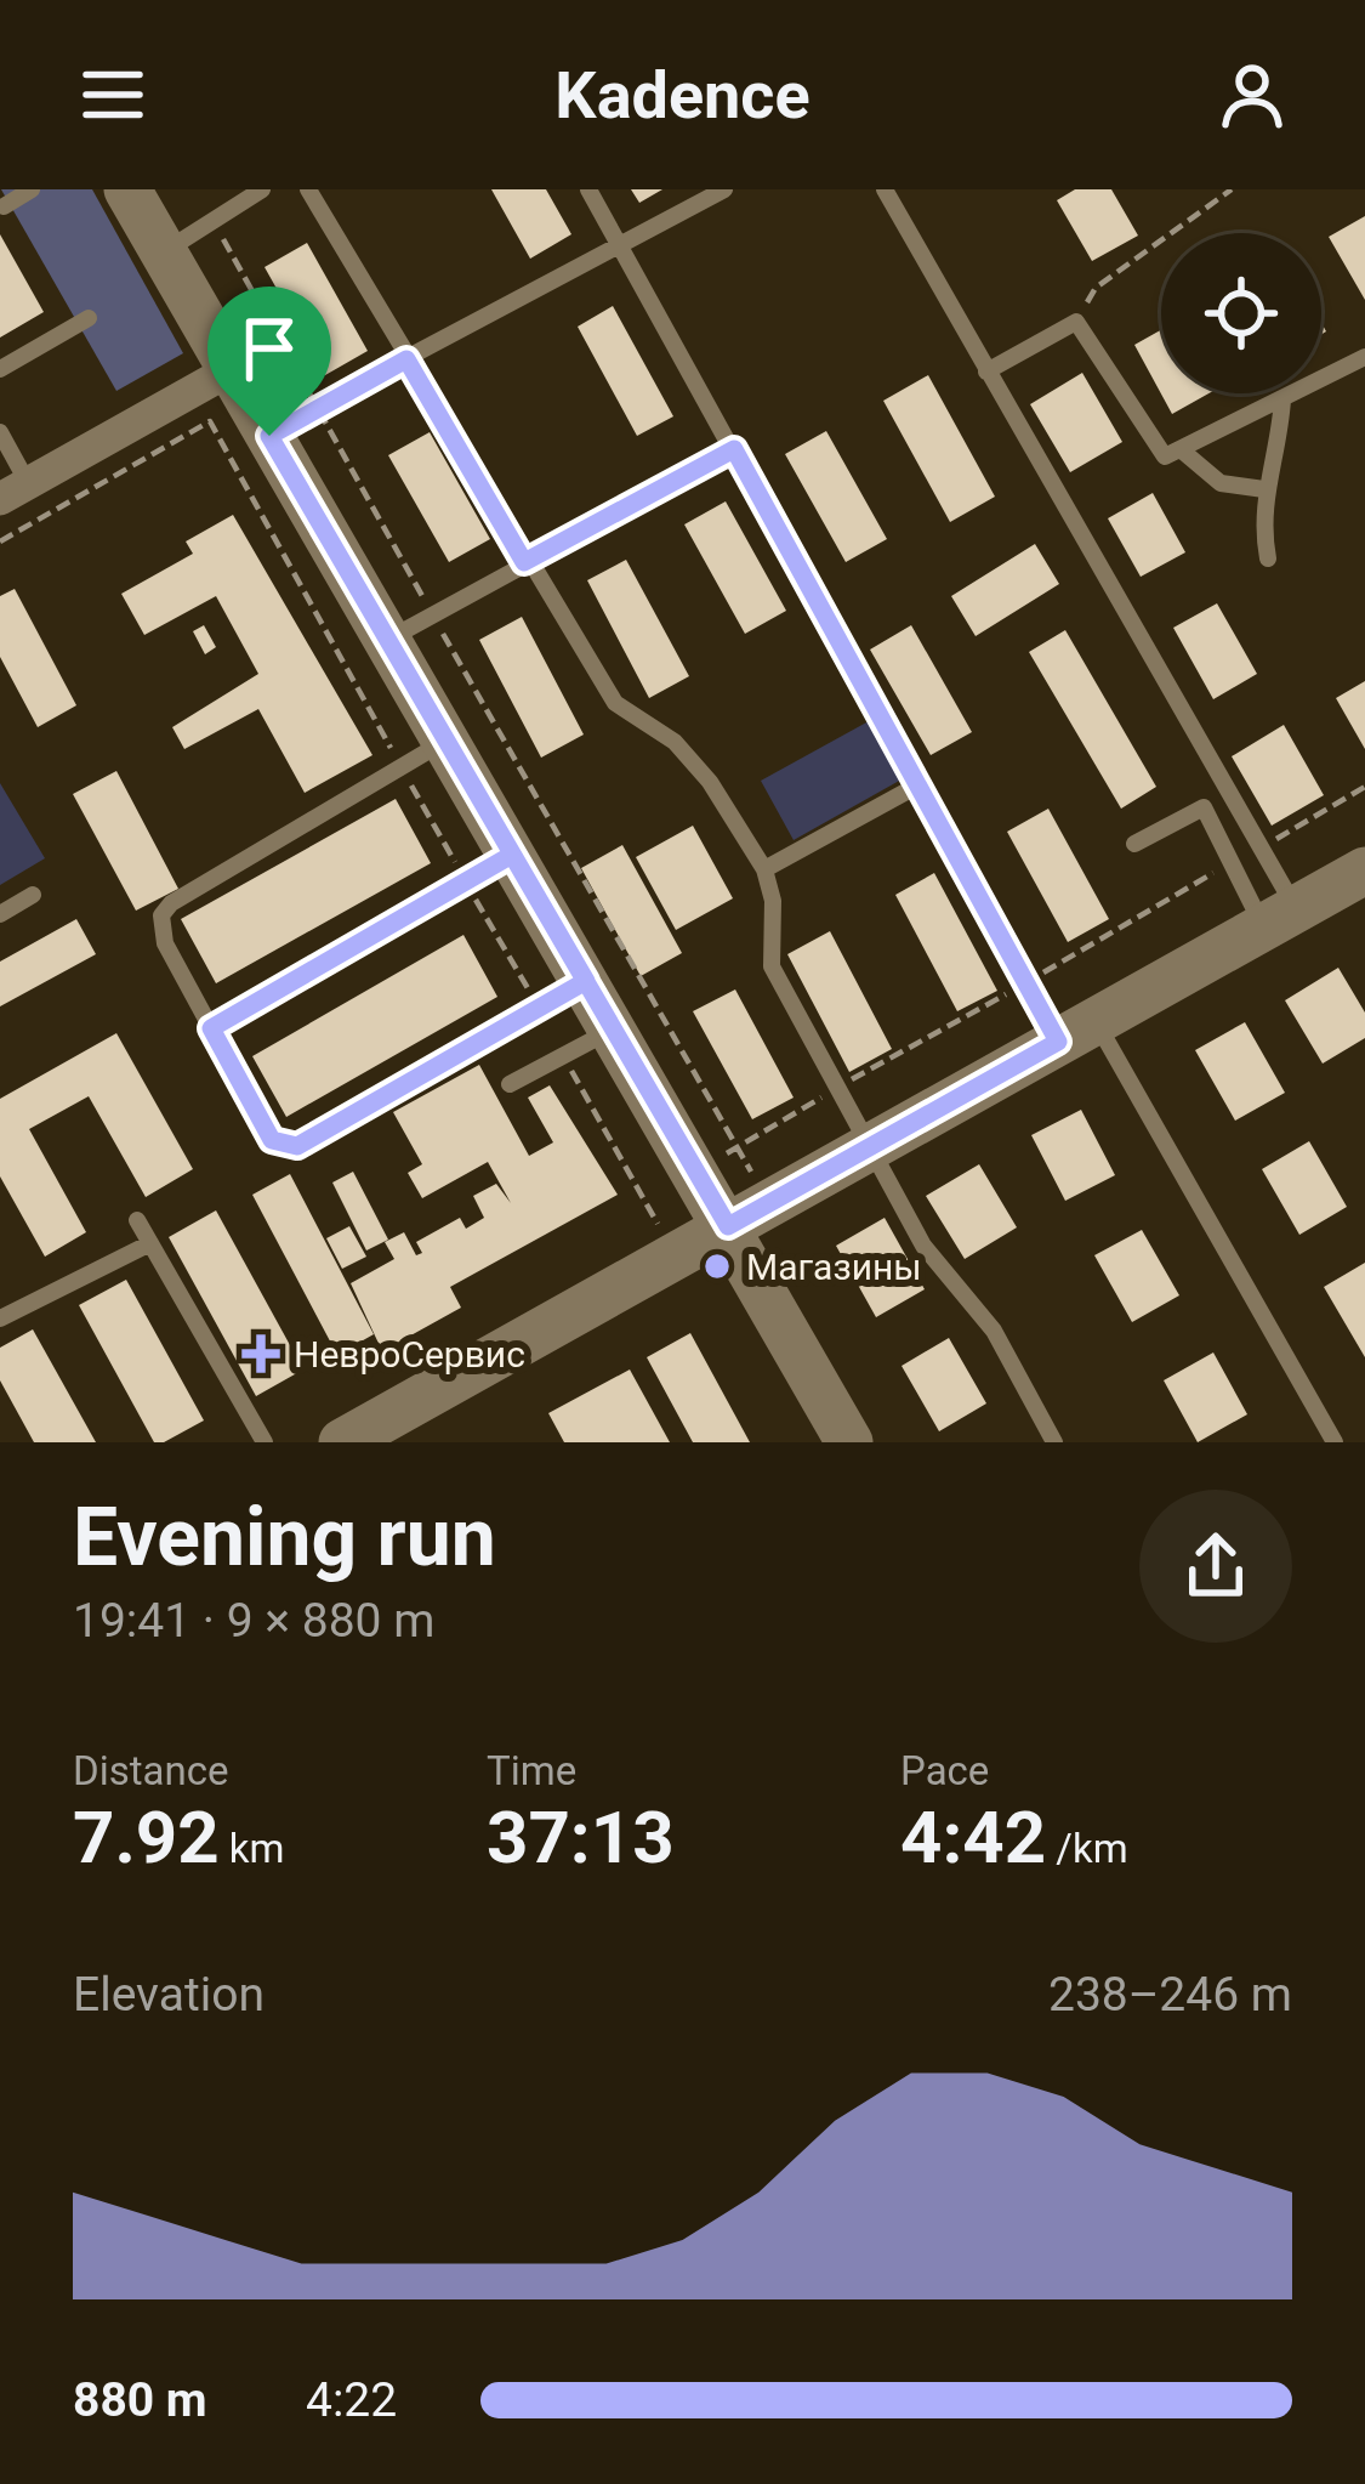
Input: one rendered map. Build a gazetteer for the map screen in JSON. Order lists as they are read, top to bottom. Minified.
{"places":{"other":["Магазины"],"health":["НевроСервис"]},"page":{"header":"Kadence","heading":["Evening run","19:41 · 9 × 880 m"],"stats":[["Distance","7.92 km"],["Time","37:13"],["Pace","4:42 /km"]],"chart":["Elevation","238–246 m"],"list":[{"name":"880 m","note":"4:22"}]}}
